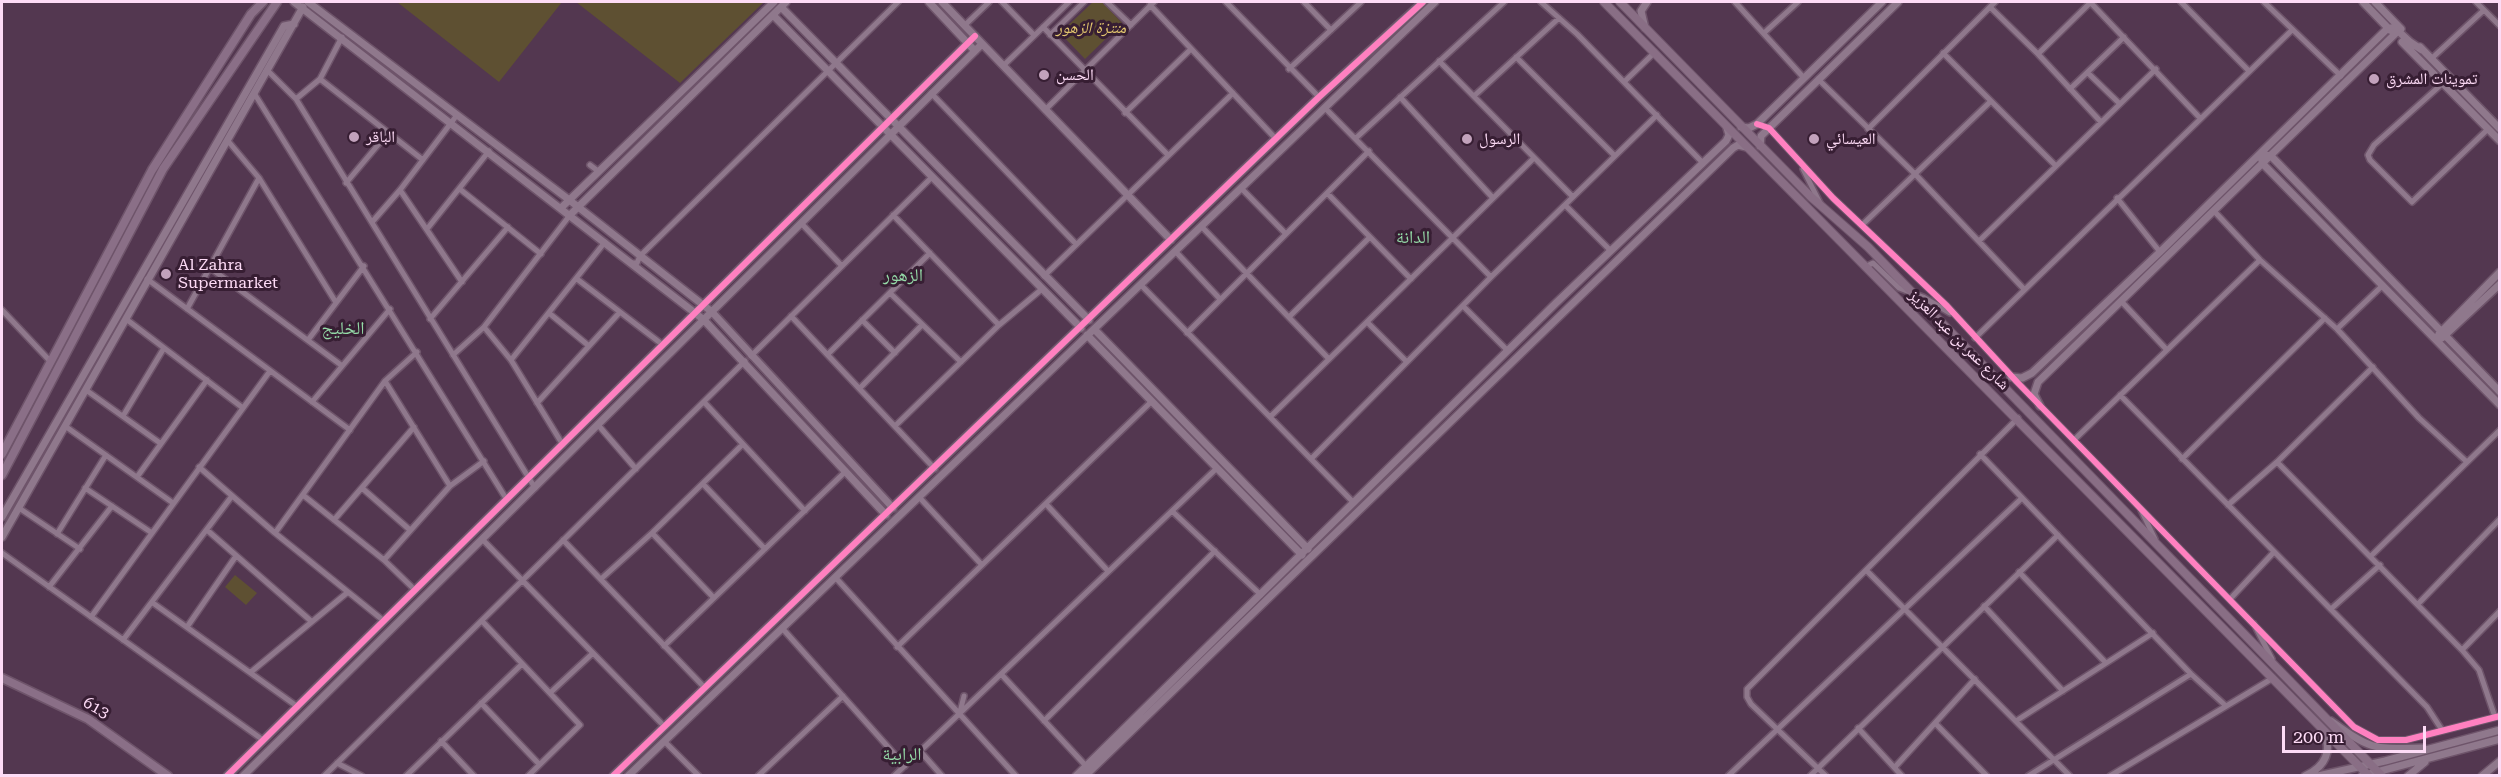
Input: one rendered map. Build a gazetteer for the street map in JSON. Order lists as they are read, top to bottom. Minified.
{"streets":{"main road":["شارع عمر بن عبد العزيز","613"]},"districts":["الدانة","الزهور","الخليج","الرابية"],"parks":["منتزة الزهور"],"places":["الحسن","تموينات المشرق","الباقر","الرسول","العيسائي","Al Zahra Supermarket"],"scale_bar":"200 m"}
